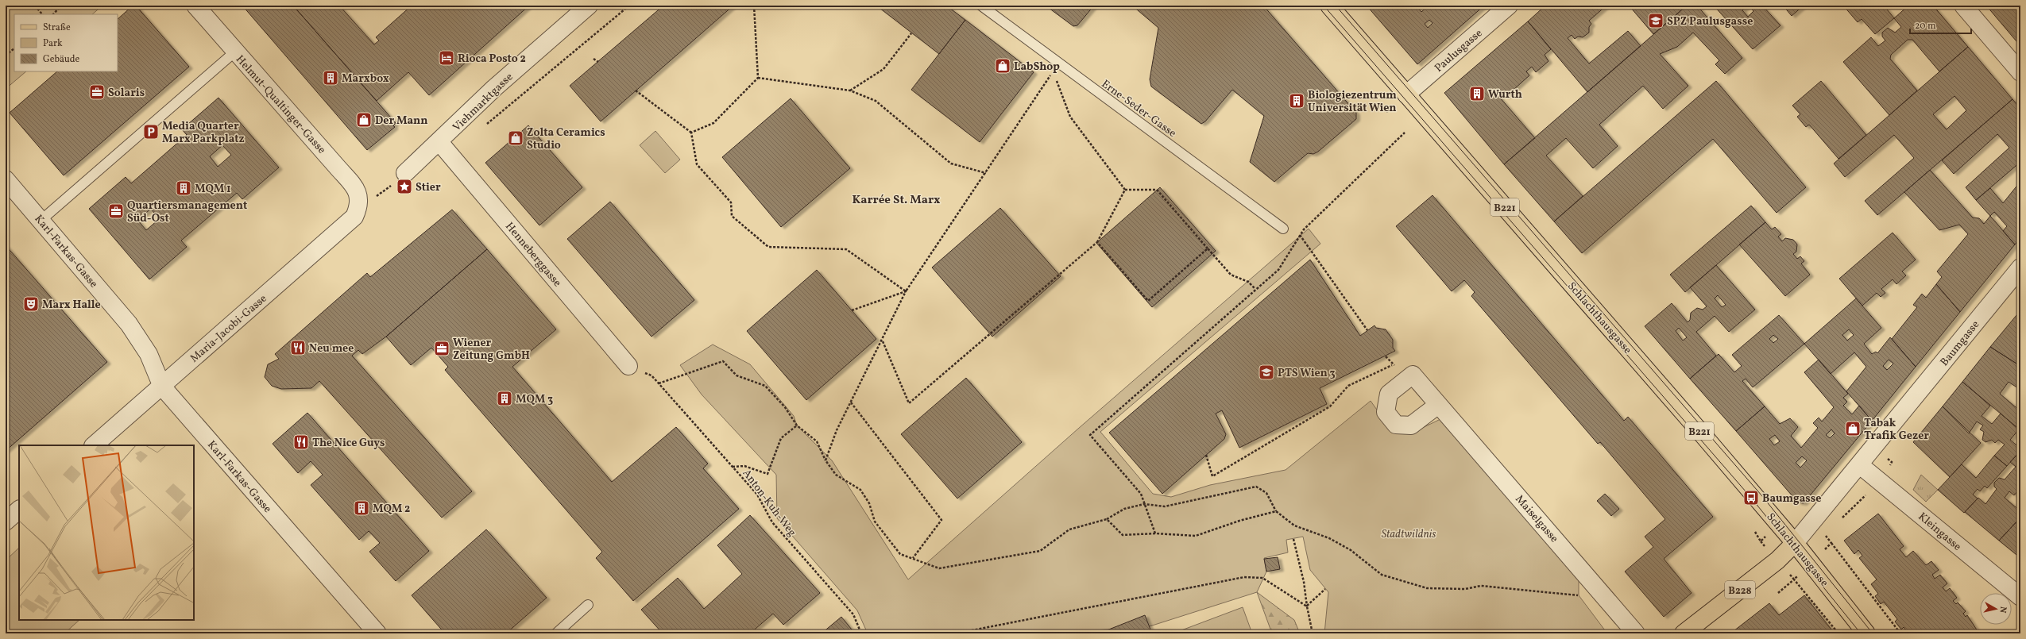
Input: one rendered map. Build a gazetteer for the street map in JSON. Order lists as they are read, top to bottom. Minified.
{"streets":{"main road":["B221","Schlachthausgasse","Baumgasse","B228"],"street":["Paulusgasse","Viehmarktgasse","Helmut-Qualtinger-Gasse","Karl-Farkas-Gasse","Henneberggasse","Maria-Jacobi-Gasse","Maiselgasse","Kleingasse"],"lane":["Erne-Seder-Gasse"],"path":["Anton-Kuh-Weg"]},"crossings":[["Paulusgasse","Schlachthausgasse"],["Viehmarktgasse","Henneberggasse"],["Helmut-Qualtinger-Gasse","Maria-Jacobi-Gasse"],["Karl-Farkas-Gasse","Maria-Jacobi-Gasse"],["Henneberggasse","Anton-Kuh-Weg"],["Schlachthausgasse","Baumgasse"],["Baumgasse","Kleingasse"]],"districts":["Karrée St. Marx"],"parks":["Stadtwildnis"],"places":{"school or university":["SPZ Paulusgasse","PTS Wien 3"],"hotel":["Rioca Posto 2"],"shop":["LabShop","Der Mann","Zolta Ceramics Studio","Tabak Trafik Gezer"],"building":["Marxbox","Wurth","Biologiezentrum Universität Wien","MQM 1","MQM 3","MQM 2"],"office":["Solaris","Quartiersmanagement Süd-Ost","Wiener Zeitung GmbH"],"parking":["Media Quarter Marx Parkplatz"],"place":["Stier"],"theatre":["Marx Halle"],"restaurant":["Neu mee","The Nice Guys"],"bus stop":["Baumgasse"]},"legend":["Straße","Park","Gebäude"],"scale_bar":"20 m","north":"right"}
